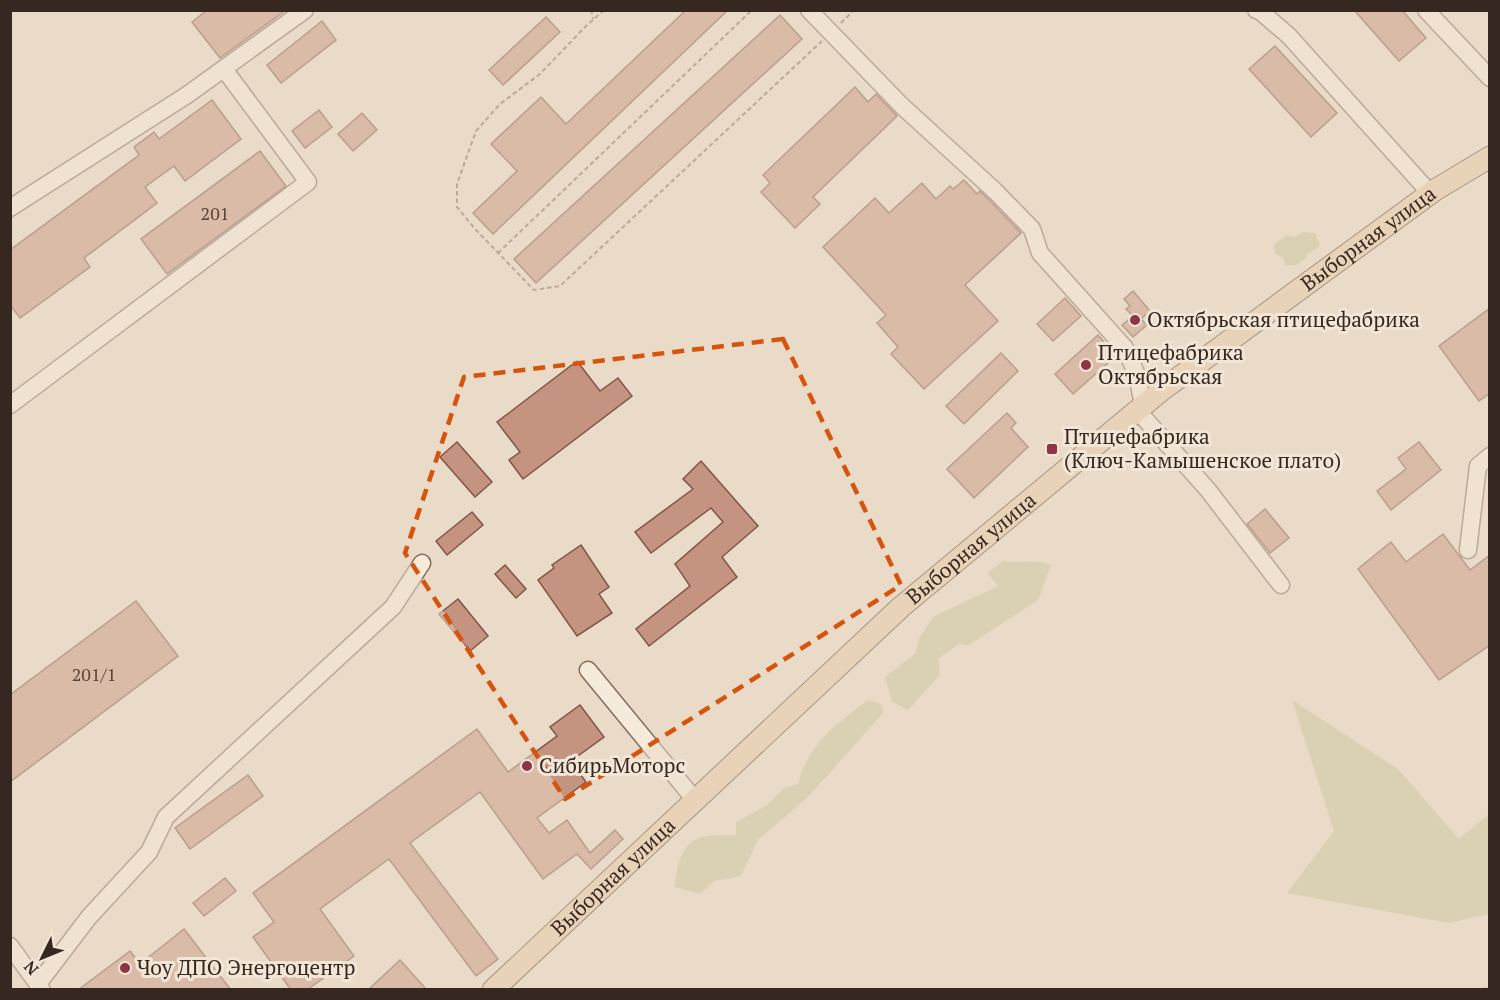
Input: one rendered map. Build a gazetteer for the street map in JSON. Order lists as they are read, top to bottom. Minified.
{"streets":{"main road":["Выборная улица"]},"places":{"other":["Октябрьская птицефабрика","Птицефабрика Октябрьская","СибирьМоторс","Чоу ДПО Энергоцентр"],"transit":["Птицефабрика (Ключ-Камышенское плато)"]},"house_numbers":["201","201/1"],"north":"bottom left"}
